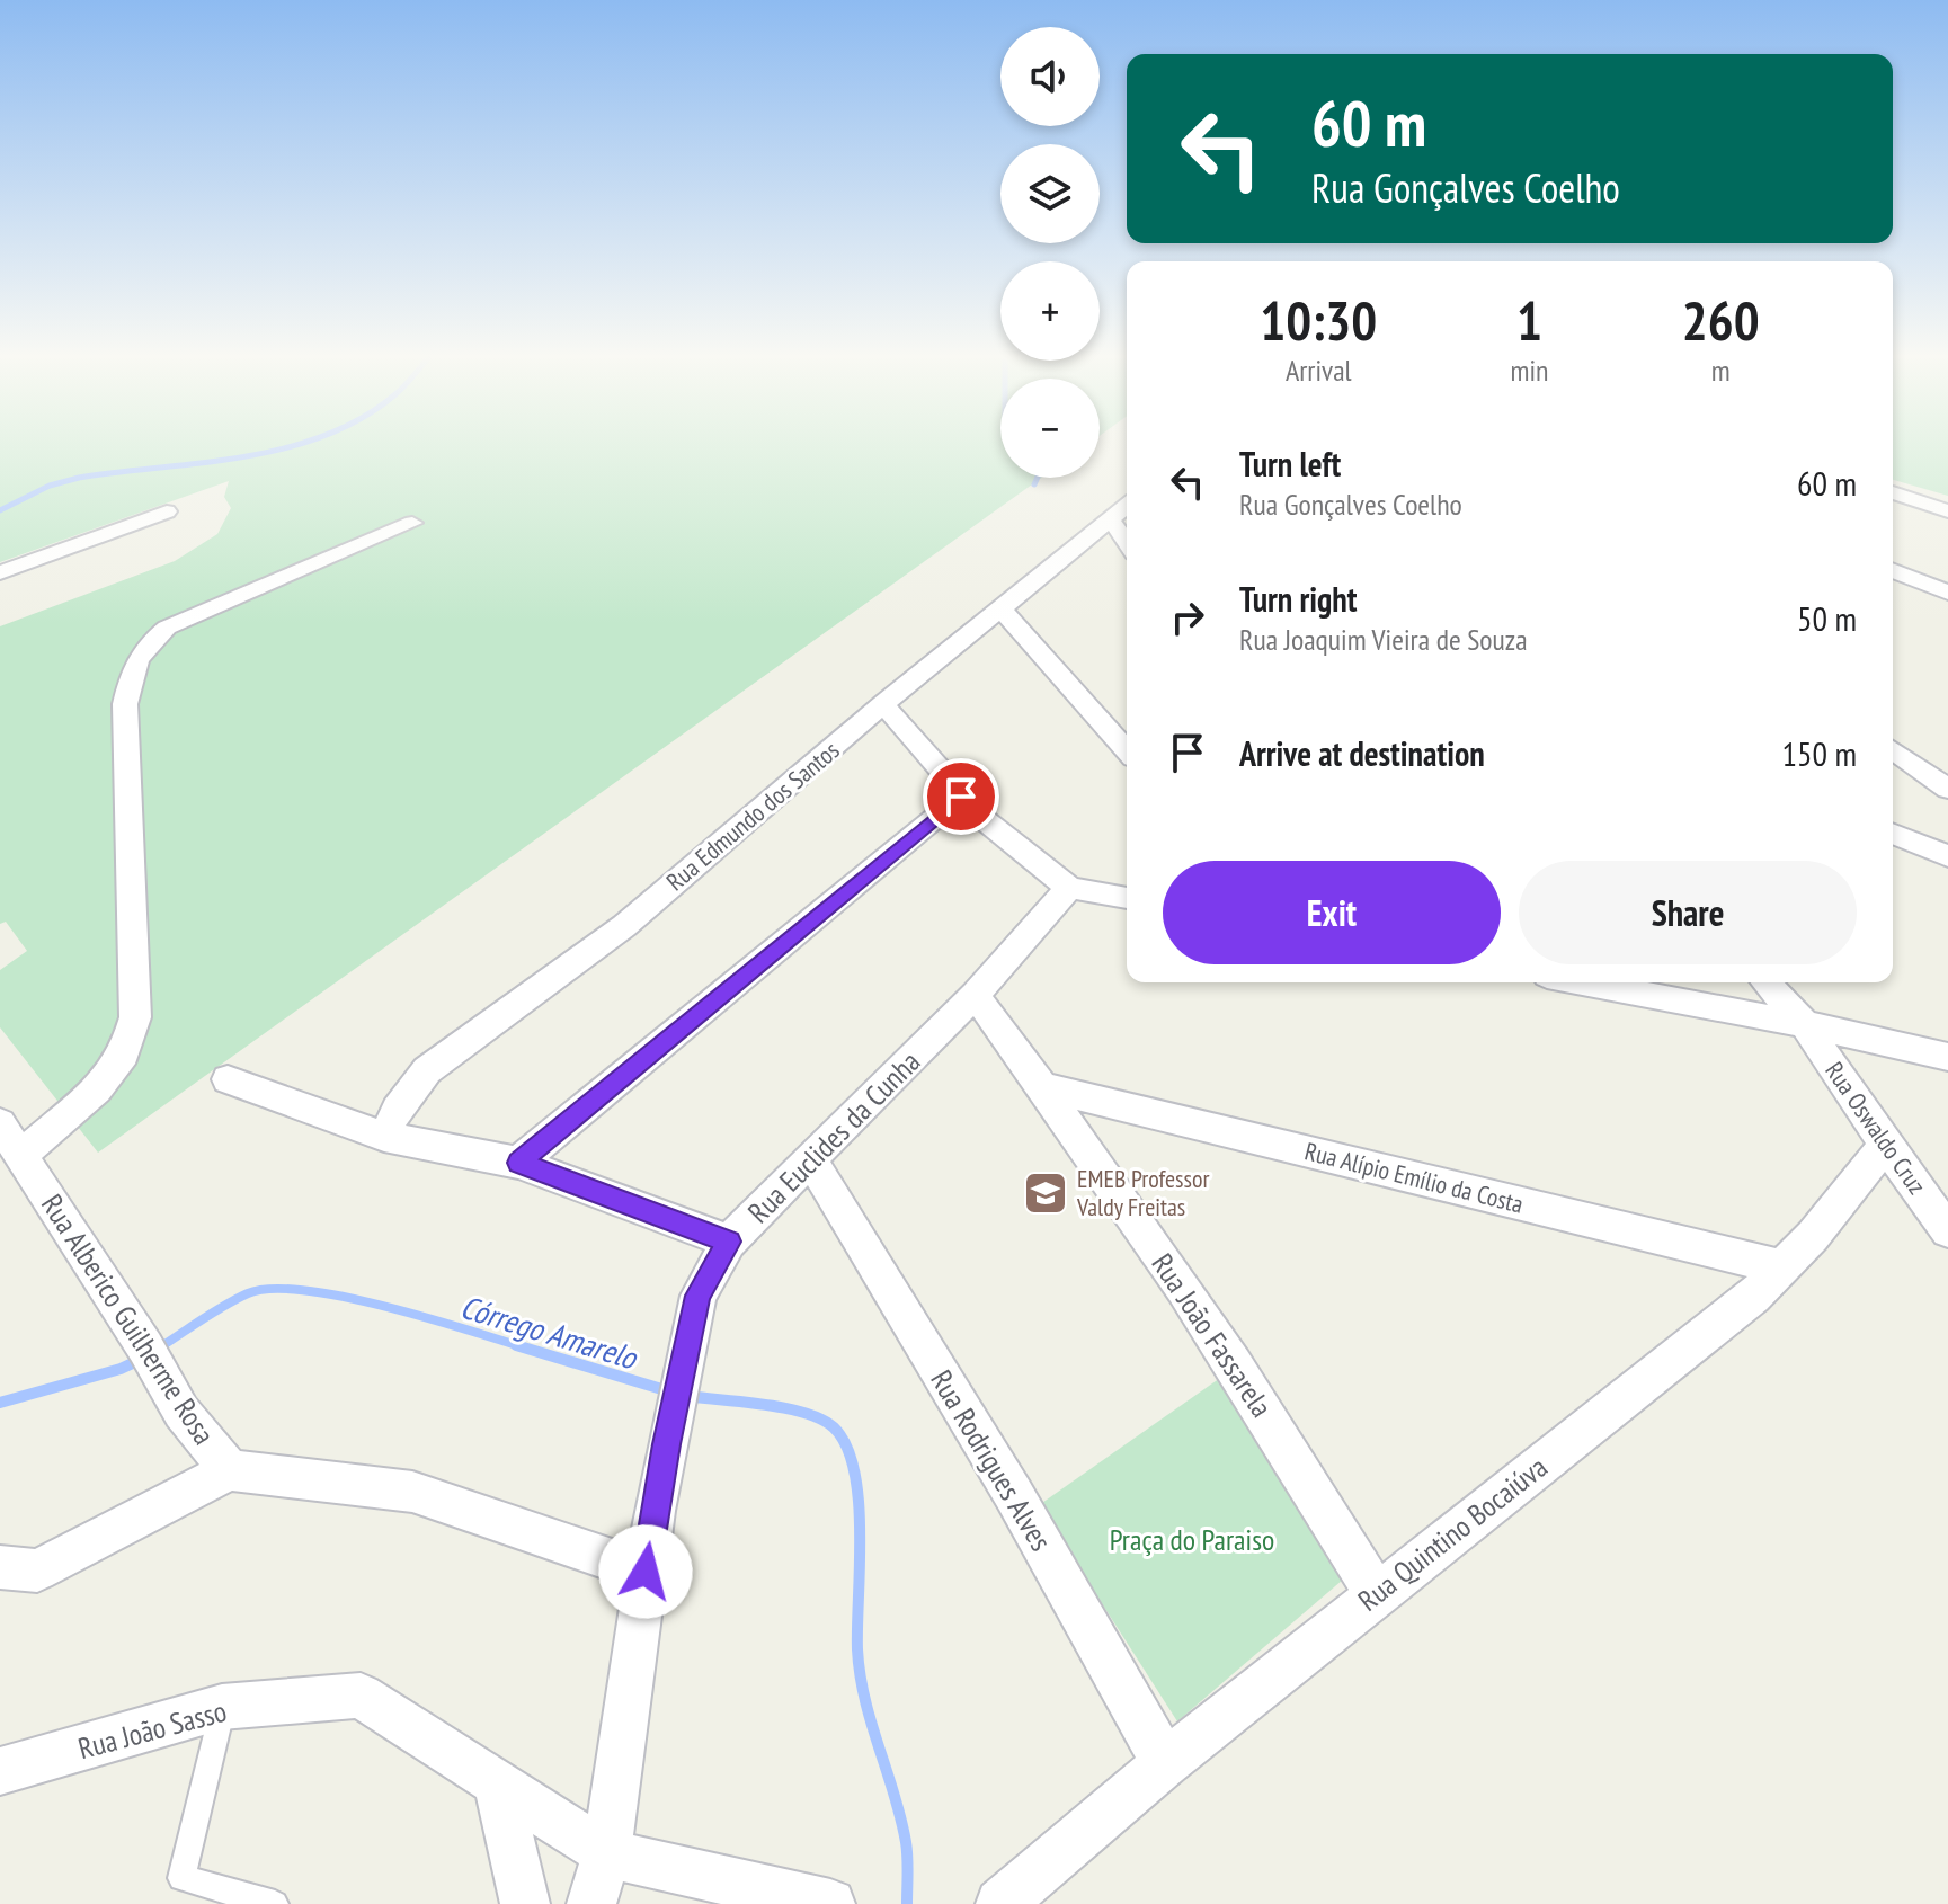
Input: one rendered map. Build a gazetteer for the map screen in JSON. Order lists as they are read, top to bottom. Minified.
{"streets":{"street":["Rua Edmundo dos Santos","Rua Oswaldo Cruz","Rua Euclides da Cunha","Rua Alípio Emílio da Costa","Rua Alberico Guilherme Rosa","Rua João Fassarela","Rua Rodrigues Alves","Rua Quintino Bocaiúva","Rua João Sasso"]},"crossings":[["Rua Oswaldo Cruz","Rua Quintino Bocaiúva"],["Rua Euclides da Cunha","Rua Alberico Guilherme Rosa"],["Rua Euclides da Cunha","Rua João Fassarela"],["Rua Euclides da Cunha","Rua Rodrigues Alves"],["Rua Euclides da Cunha","Rua João Sasso"],["Rua Alípio Emílio da Costa","Rua João Fassarela"],["Rua Alípio Emílio da Costa","Rua Quintino Bocaiúva"],["Rua João Fassarela","Rua Quintino Bocaiúva"],["Rua Rodrigues Alves","Rua Quintino Bocaiúva"]],"water":["Córrego Amarelo"],"parks":["Praça do Paraiso"],"places":{"school or university":["EMEB Professor Valdy Freitas"]},"page":{"map_buttons":["+","−"],"turn":["60 m","Rua Gonçalves Coelho"],"eta":["10:30","Arrival","1","min","260","m"],"list":[{"name":"Turn left","note":"Rua Gonçalves Coelho","value":"60 m"},{"name":"Turn right","note":"Rua Joaquim Vieira de Souza","value":"50 m"},{"name":"Arrive at destination","value":"150 m"}],"buttons":["Exit","Share"]}}
